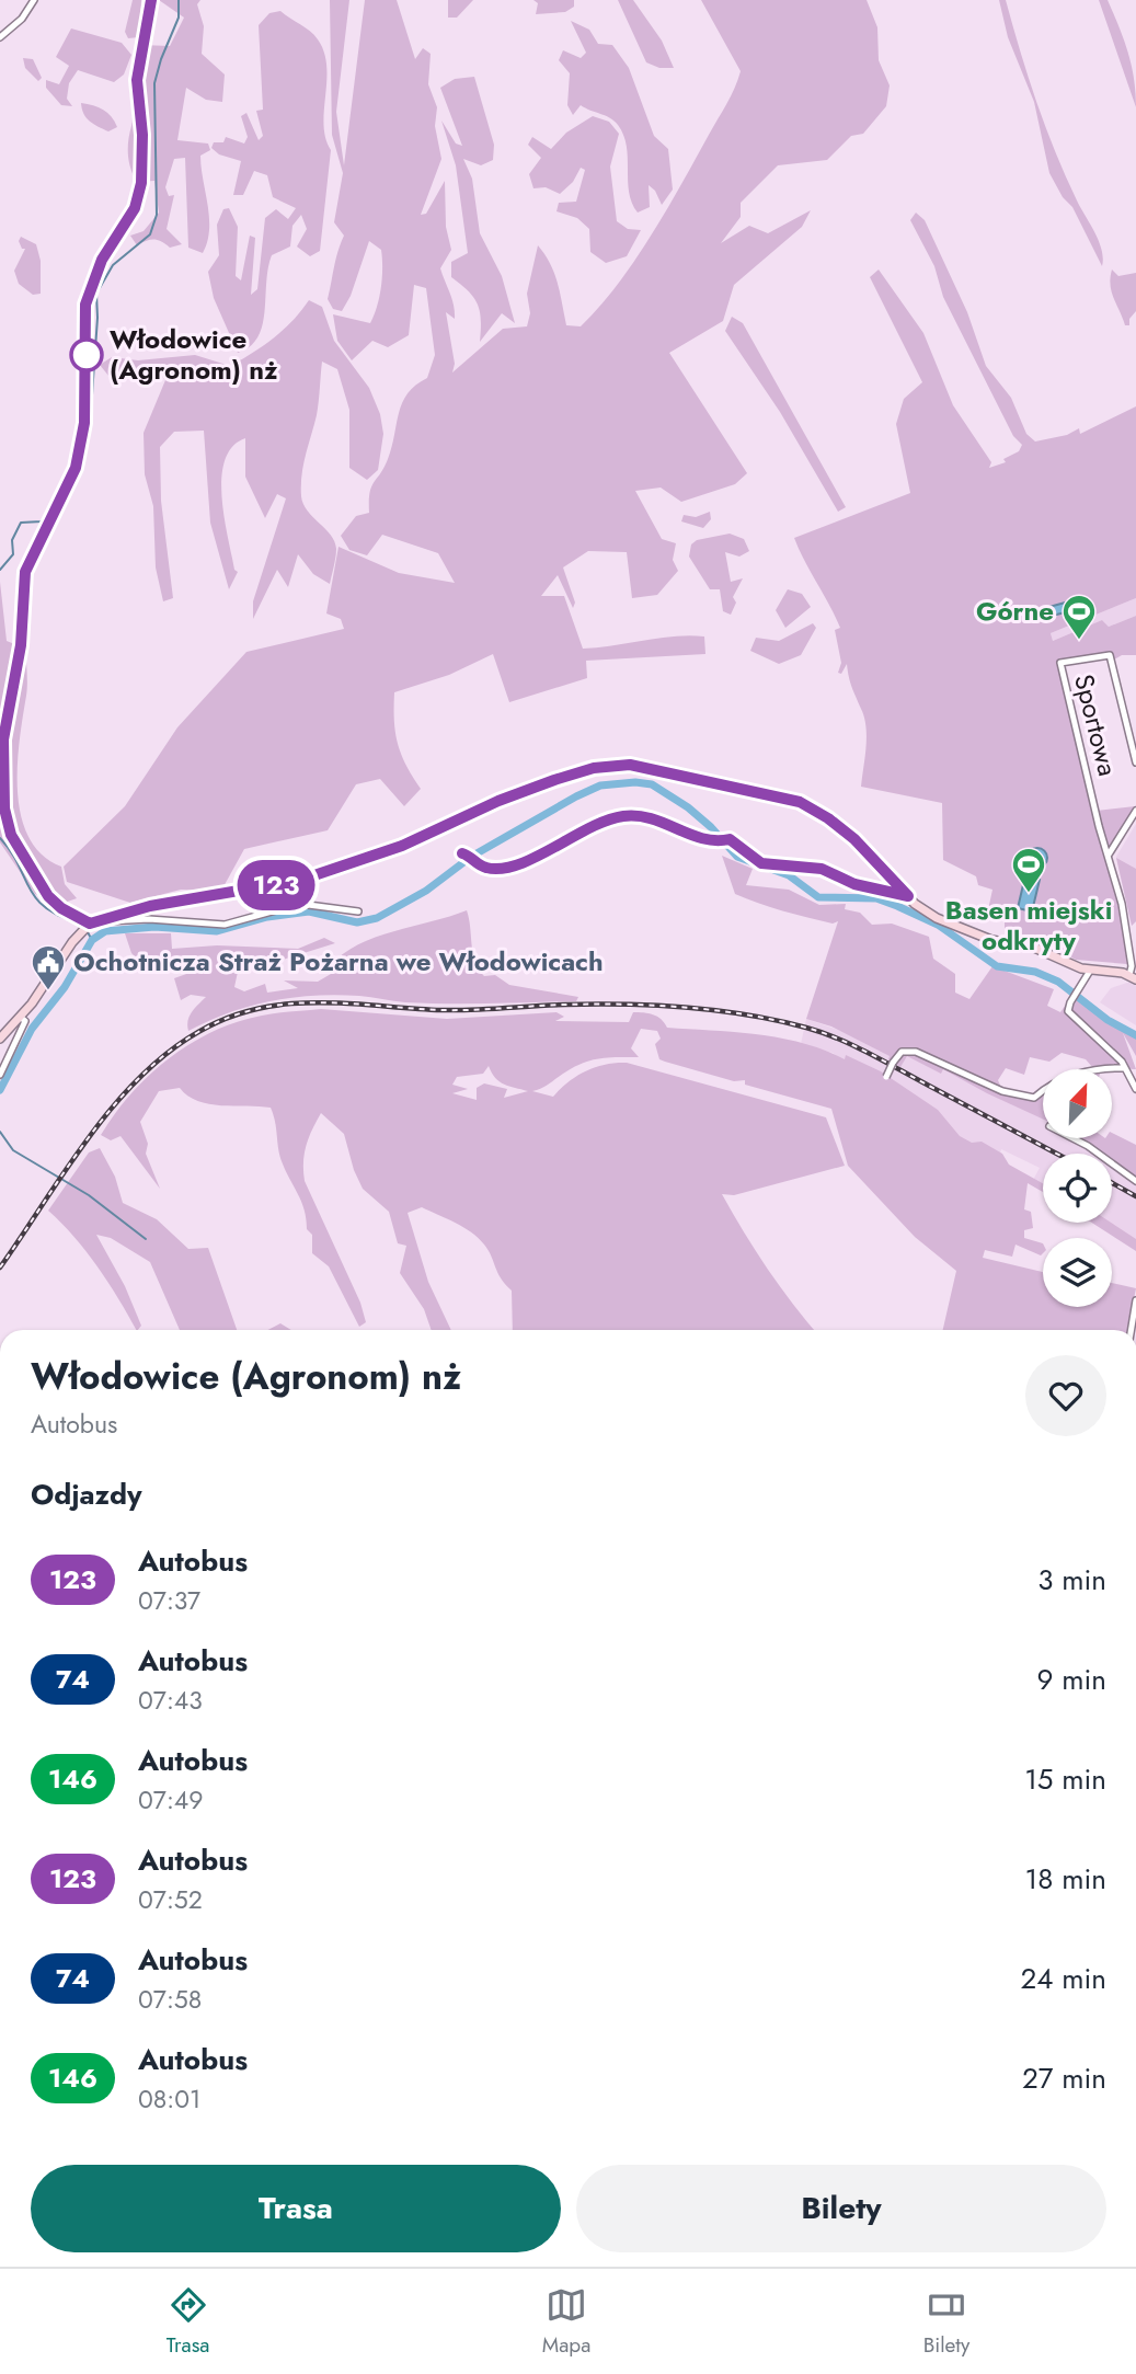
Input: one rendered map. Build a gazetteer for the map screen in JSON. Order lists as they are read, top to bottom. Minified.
{"streets":{"street":["Sportowa"]},"places":{"other":["Włodowice (Agronom) nż"],"sports":["Górne","Basen miejski odkryty"],"public building":["Ochotnicza Straż Pożarna we Włodowicach"]},"lines":["bus line 123"],"north":"top right","page":{"on_map":"123","heading":[["Włodowice (Agronom) nż","Autobus"],"Odjazdy"],"list":[{"mark":"123","name":"Autobus","note":"07:37","value":"3 min"},{"mark":"74","name":"Autobus","note":"07:43","value":"9 min"},{"mark":"146","name":"Autobus","note":"07:49","value":"15 min"},{"mark":"123","name":"Autobus","note":"07:52","value":"18 min"},{"mark":"74","name":"Autobus","note":"07:58","value":"24 min"},{"mark":"146","name":"Autobus","note":"08:01","value":"27 min"}],"buttons":["Trasa","Bilety"],"tabs":["Trasa","Mapa","Bilety"]}}
